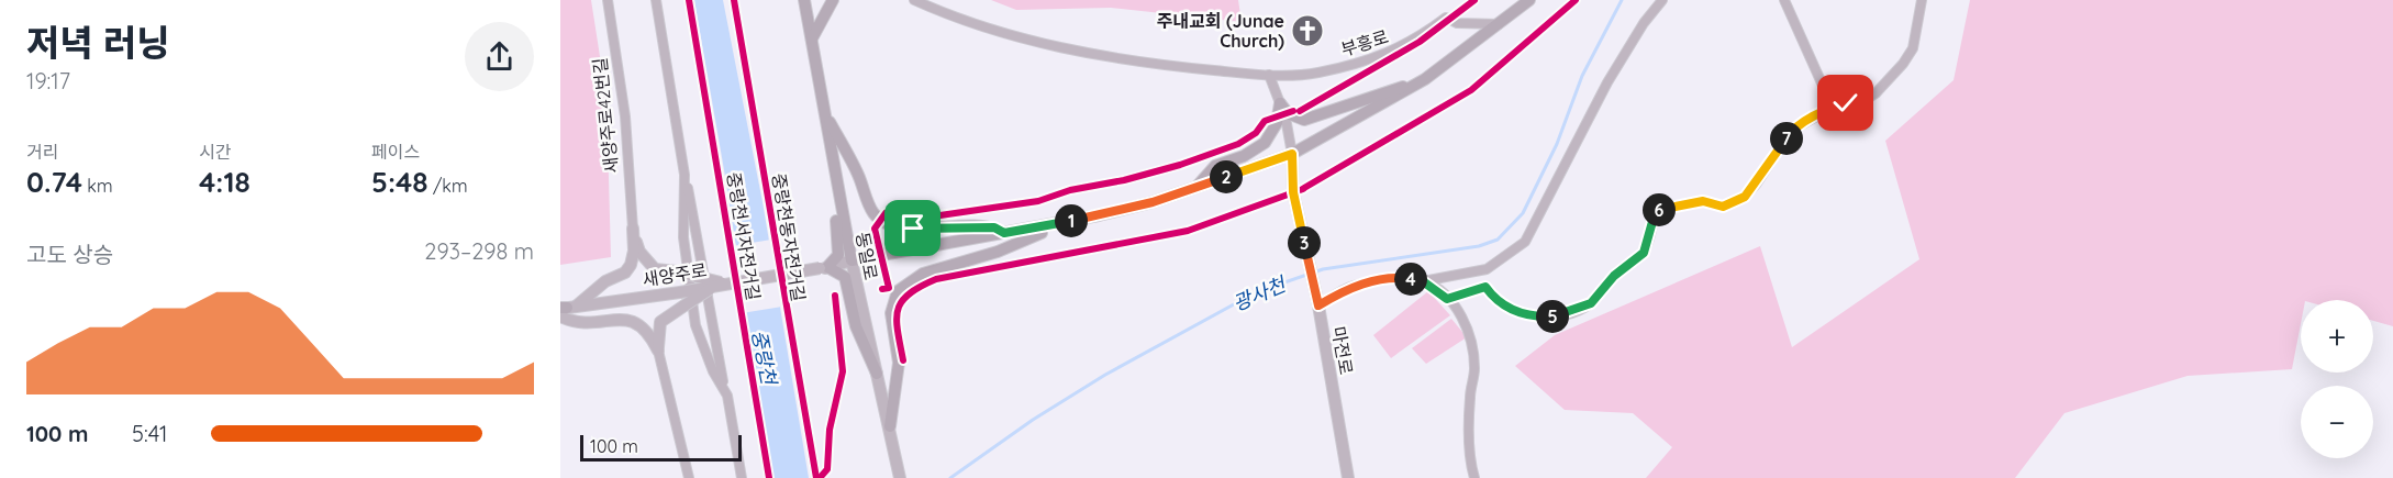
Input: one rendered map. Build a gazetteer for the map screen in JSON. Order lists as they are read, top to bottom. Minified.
{"streets":{"main road":["동일로","새양주로"],"street":["부흥로","새양주로42번길","마전로"],"cycle path":["중랑천서자전거길","중랑천동자전거길"]},"crossings":[["부흥로","마전로"],["동일로","새양주로"],["새양주로","마전로"]],"water":["광사천","중랑천"],"places":{"church":["주내교회 (Junae Church)"]},"scale_bar":"100 m","page":{"heading":["저녁 러닝","19:17"],"stats":[["거리","0.74 km"],["시간","4:18"],["페이스","5:48 /km"]],"pins":["7","2","6","1","3","4","5"],"chart":["고도 상승","293–298 m"],"map_buttons":["+","−"],"list":[{"name":"100 m","note":"5:41"}],"scale":"100 m"}}
